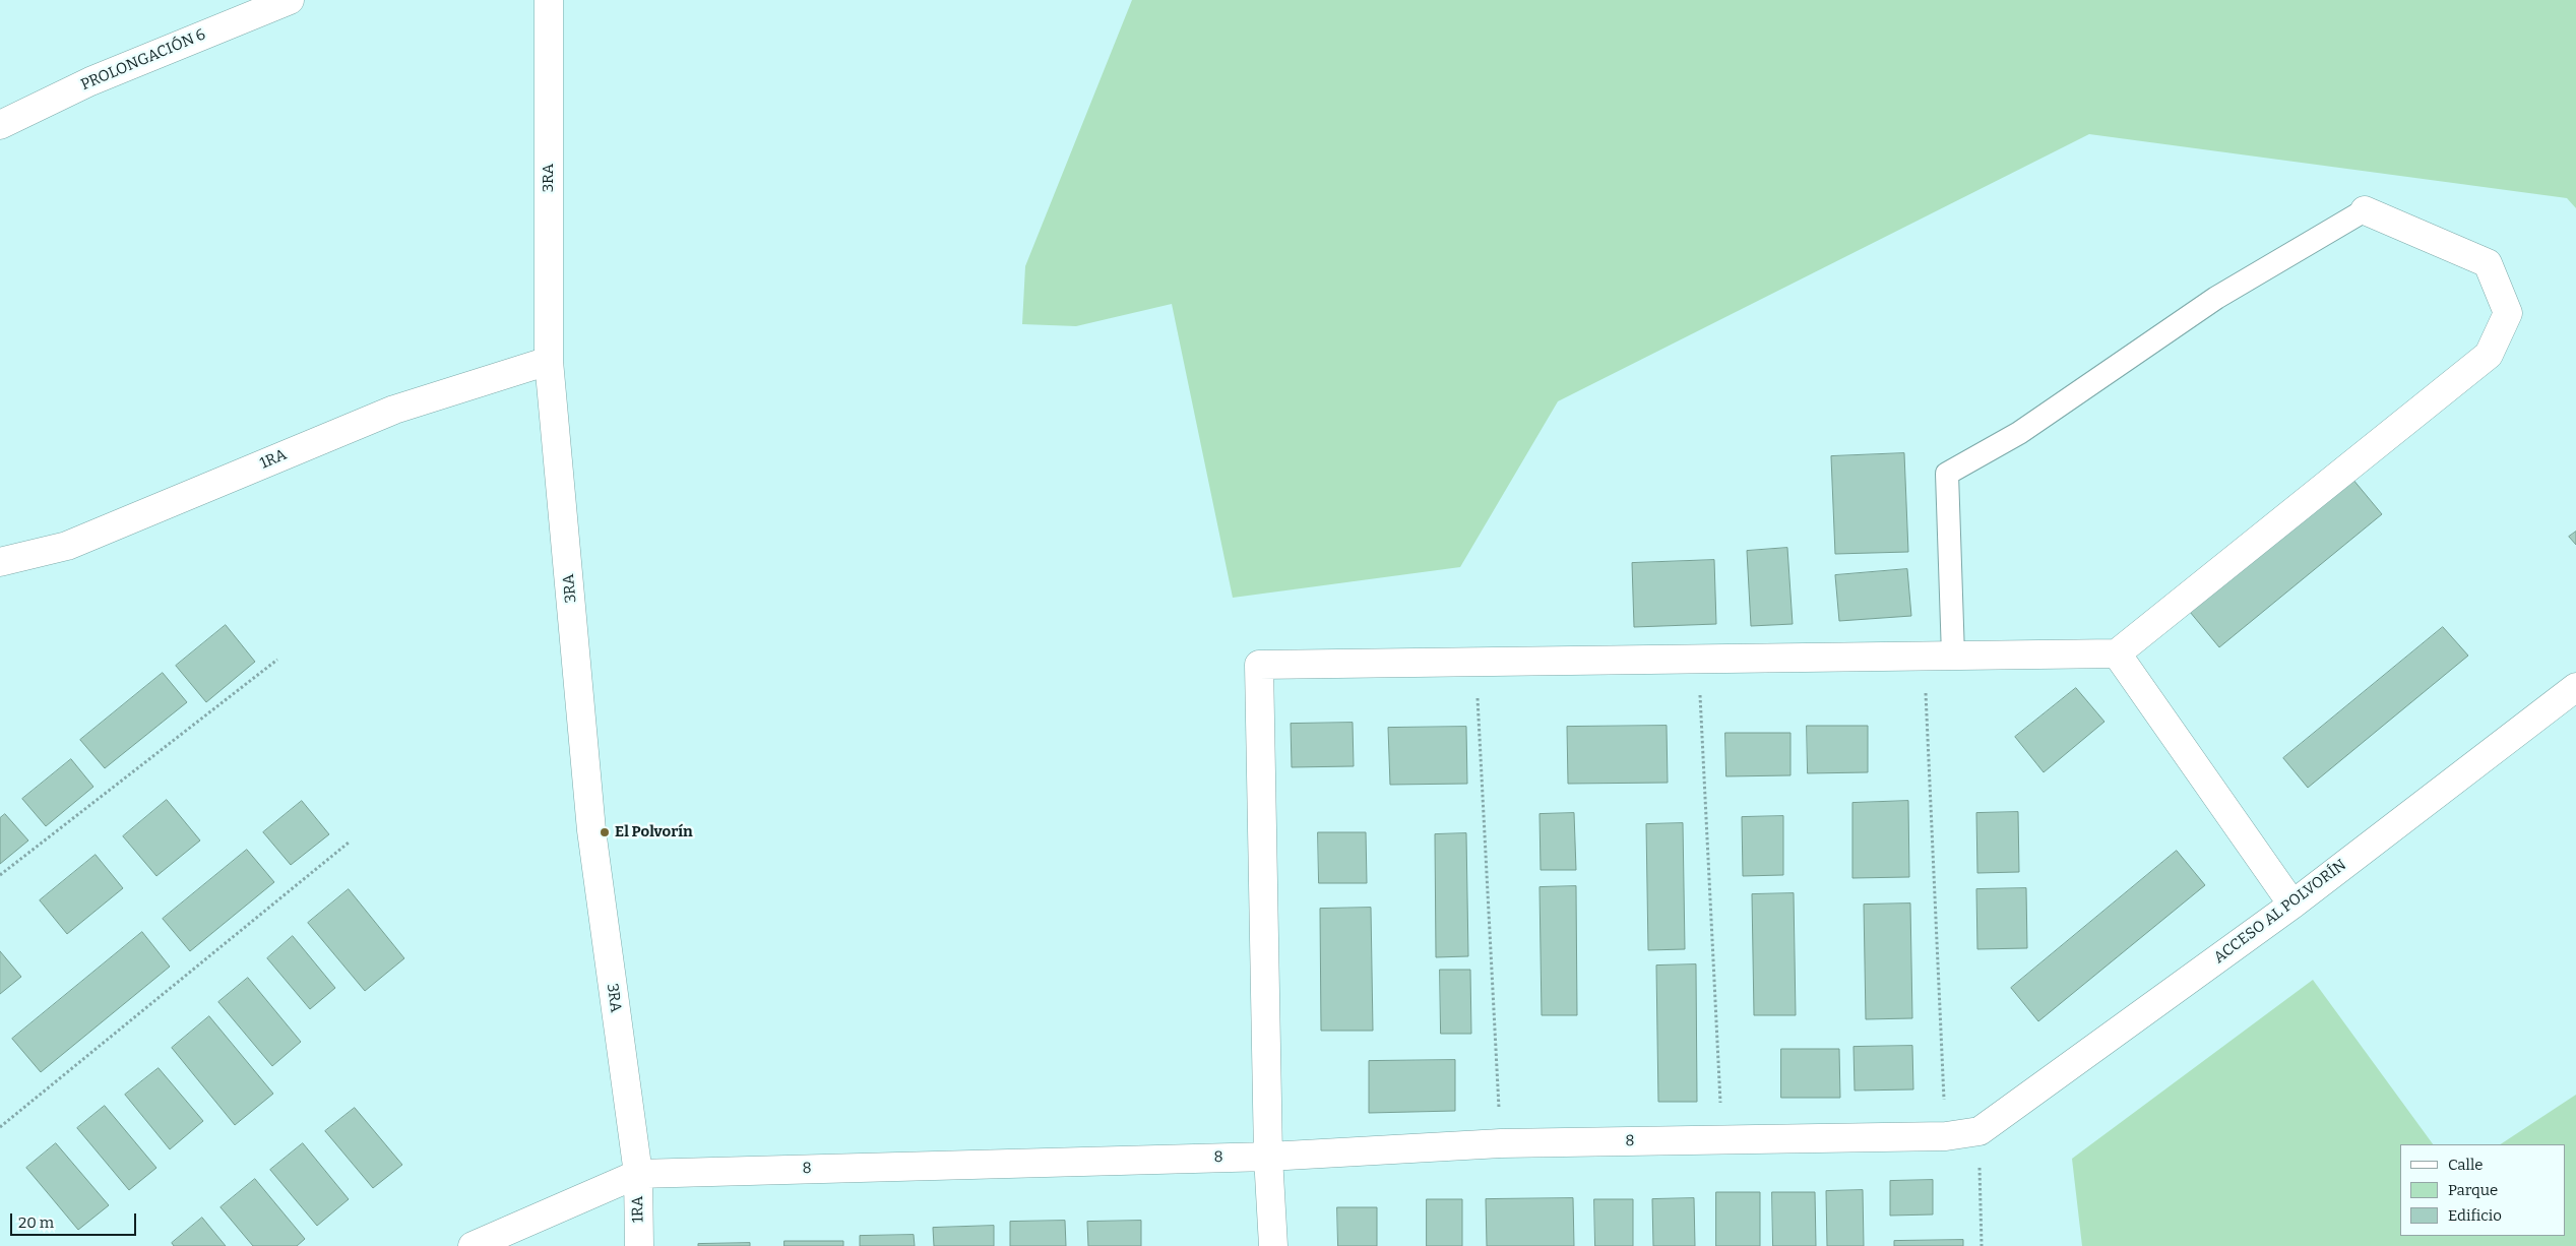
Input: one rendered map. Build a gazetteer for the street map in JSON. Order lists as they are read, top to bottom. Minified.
{"streets":{"street":["PROLONGACIÓN 6","3RA","1RA","ACCESO AL POLVORÍN","8"]},"crossings":[["3RA","1RA"],["3RA","8"],["1RA","8"],["ACCESO AL POLVORÍN","8"]],"places":["El Polvorín"],"legend":["Calle","Parque","Edificio"],"scale_bar":"20 m"}
